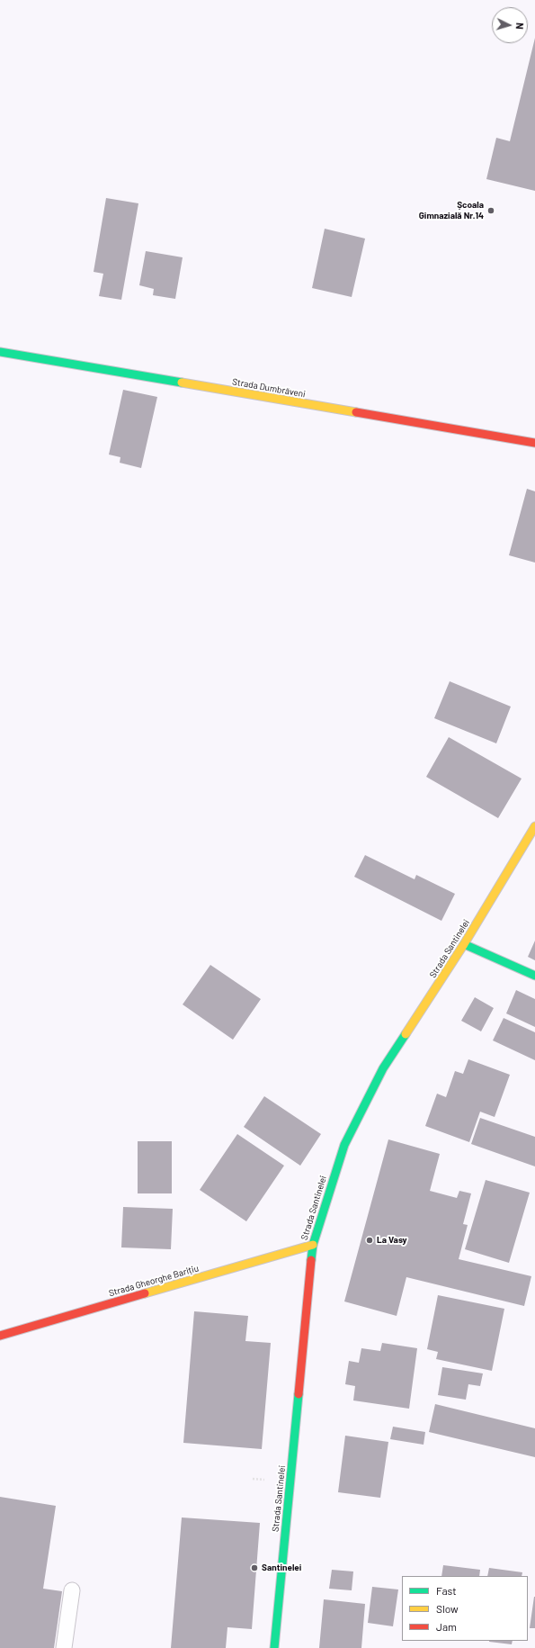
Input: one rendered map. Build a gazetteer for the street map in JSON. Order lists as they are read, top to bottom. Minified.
{"streets":{"street":["Strada Dumbrăveni","Strada Santinelei","Strada Gheorghe Barițiu"]},"crossings":[["Strada Santinelei","Strada Gheorghe Barițiu"]],"places":["Școala Gimnazială Nr.14","La Vasy","Santinelei"],"legend":["Fast","Slow","Jam"],"north":"right"}
